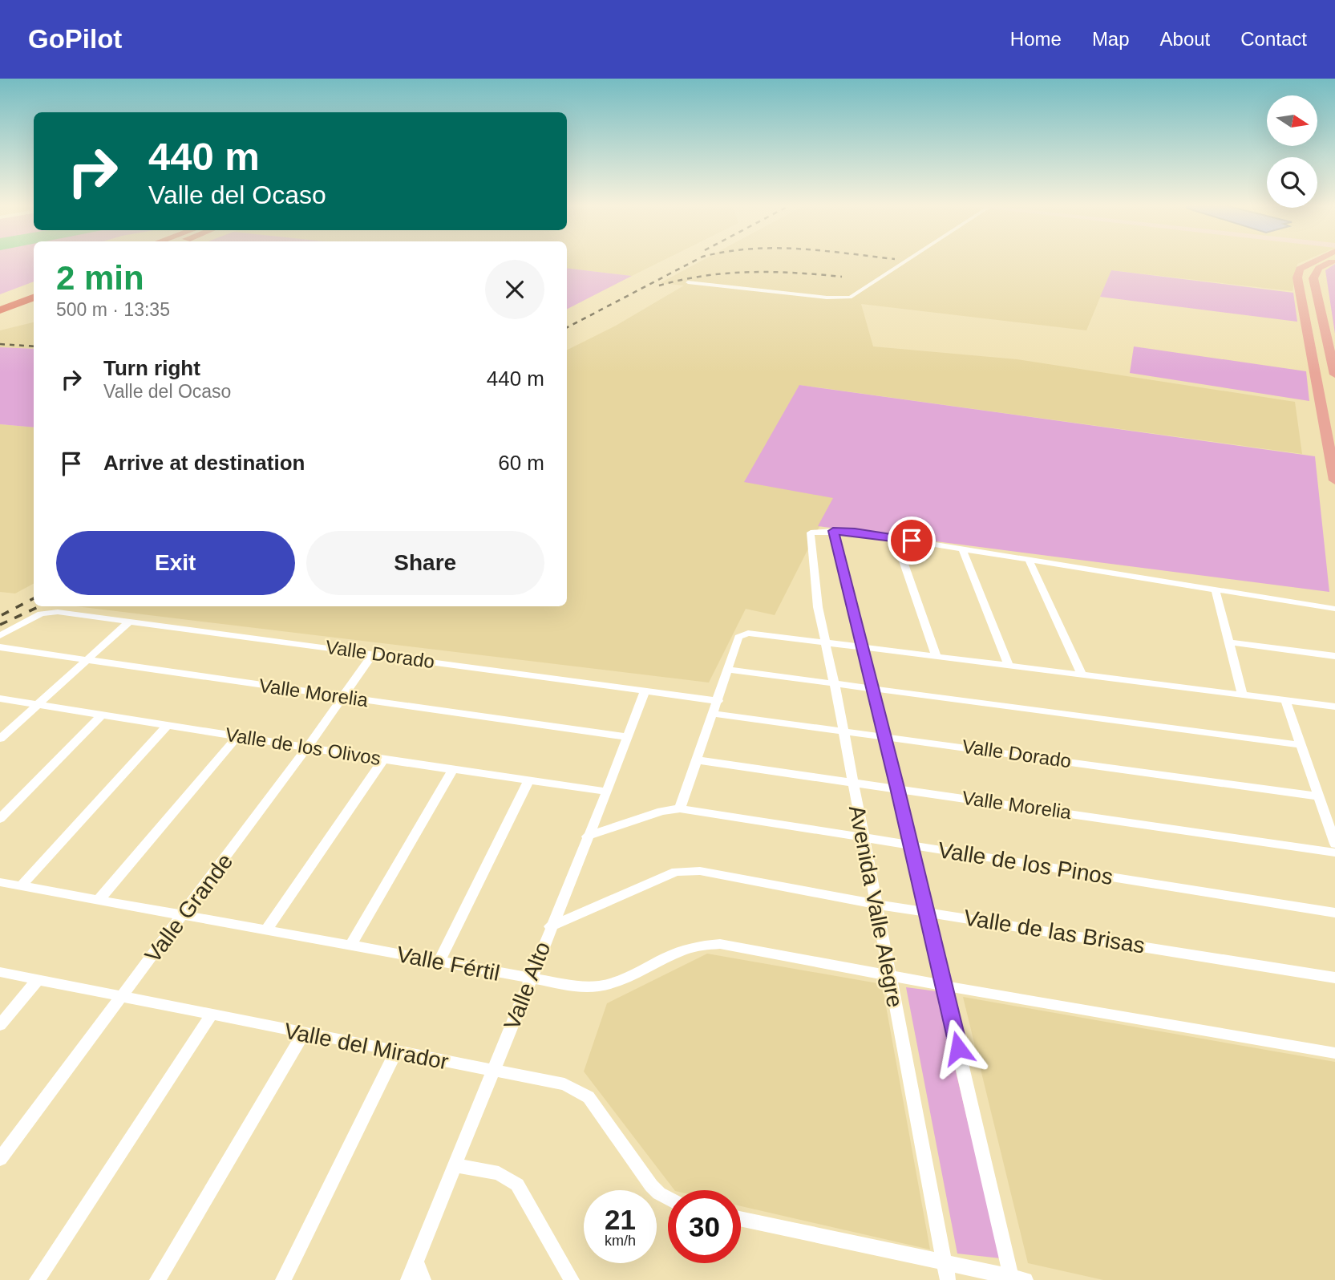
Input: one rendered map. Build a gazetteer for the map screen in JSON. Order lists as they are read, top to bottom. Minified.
{"streets":{"street":["Valle Dorado","Valle Morelia","Valle de los Olivos","Valle de los Pinos","Avenida Valle Alegre","Valle Grande","Valle de las Brisas","Valle Fértil","Valle Alto","Valle del Mirador"]},"crossings":[["Valle Dorado","Avenida Valle Alegre"],["Valle Dorado","Valle Grande"],["Valle Dorado","Valle Alto"],["Valle Morelia","Avenida Valle Alegre"],["Valle Morelia","Valle Grande"],["Valle Morelia","Valle Alto"],["Valle de los Olivos","Valle Grande"],["Valle de los Olivos","Valle Alto"],["Valle de los Pinos","Avenida Valle Alegre"],["Valle de los Pinos","Valle Alto"],["Avenida Valle Alegre","Valle de las Brisas"],["Avenida Valle Alegre","Valle Fértil"],["Valle Grande","Valle Fértil"],["Valle Grande","Valle del Mirador"],["Valle de las Brisas","Valle Alto"],["Valle Fértil","Valle Alto"],["Valle Alto","Valle del Mirador"]],"north":"right","page":{"header":"GoPilot","nav":["Home","Map","About","Contact"],"turn":["440 m","Valle del Ocaso"],"heading":["2 min","500 m · 13:35"],"list":[{"name":"Turn right","note":"Valle del Ocaso","value":"440 m"},{"name":"Arrive at destination","value":"60 m"}],"buttons":["Exit","Share"],"speed":"21 km/h","limit":"30"}}
